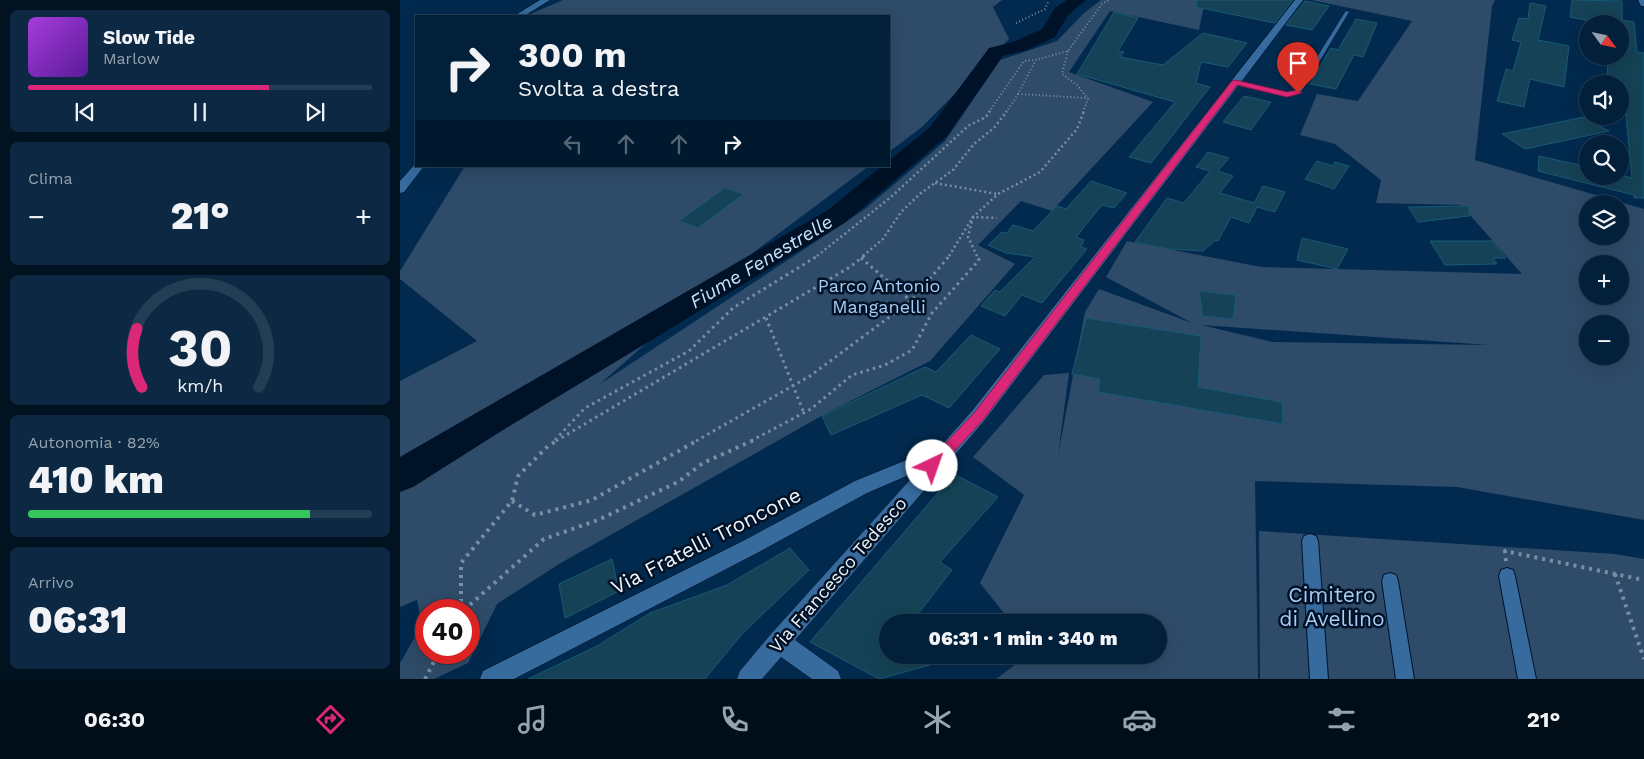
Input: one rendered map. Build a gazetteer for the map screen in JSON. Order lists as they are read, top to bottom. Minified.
{"streets":{"street":["Via Fratelli Troncone","Via Francesco Tedesco"]},"crossings":[["Via Fratelli Troncone","Via Francesco Tedesco"]],"water":["Fiume Fenestrelle"],"parks":["Parco Antonio Manganelli","Cimitero di Avellino"],"north":"bottom right","page":{"map_buttons":["+","−"],"turn":["300 m","Svolta a destra"],"song":["Slow Tide","Marlow"],"tile":["Clima",["Autonomia · 82%","410 km"],["Arrivo","06:31"]],"heat":["−","21°","+"],"limit":"40","trip":"06:31 · 1 min · 340 m","tabs":["06:30","21°"],"gauge":["30","km/h"]}}
